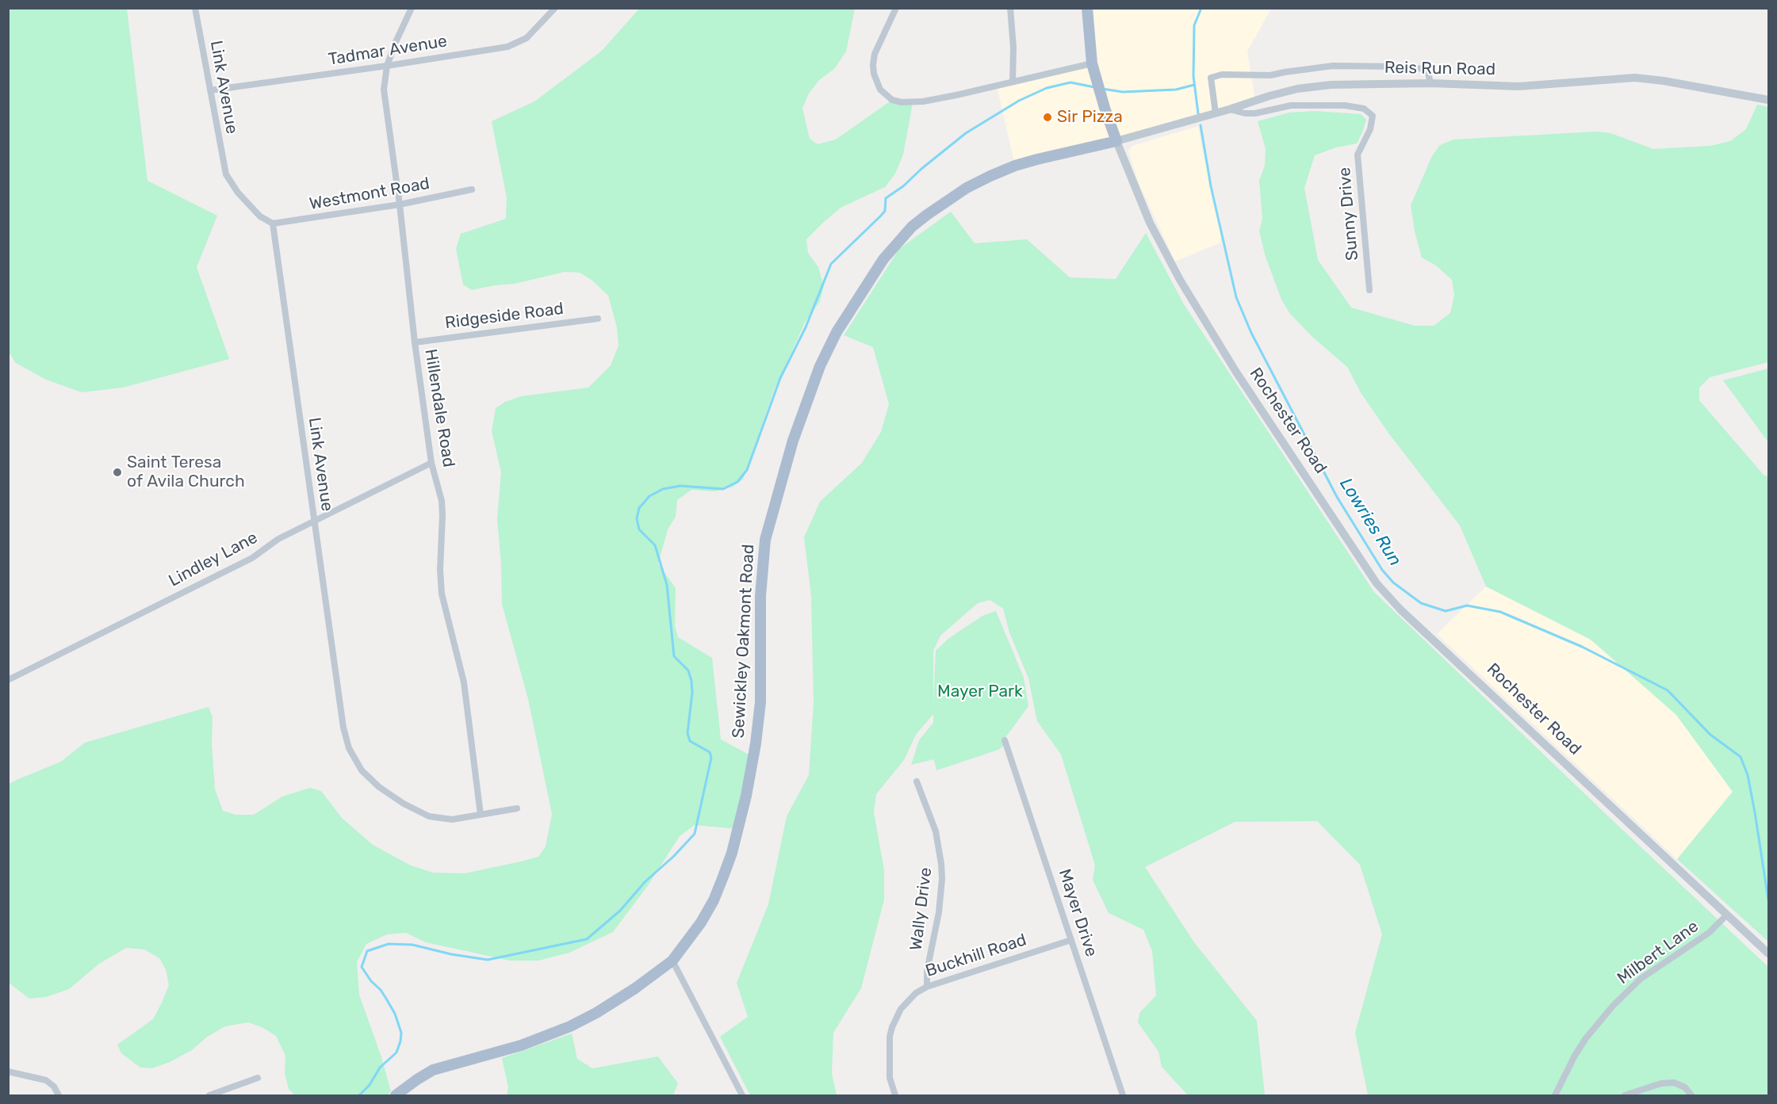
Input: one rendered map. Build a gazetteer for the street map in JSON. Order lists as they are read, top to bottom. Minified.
{"streets":{"main road":["Rochester Road","Sewickley Oakmont Road"],"street":["Tadmar Avenue","Reis Run Road","Link Avenue","Westmont Road","Sunny Drive","Ridgeside Road","Hillendale Road","Lindley Lane","Wally Drive","Mayer Drive","Milbert Lane","Buckhill Road"]},"crossings":[["Tadmar Avenue","Link Avenue"],["Tadmar Avenue","Hillendale Road"],["Reis Run Road","Sunny Drive"],["Reis Run Road","Rochester Road"],["Reis Run Road","Sewickley Oakmont Road"],["Link Avenue","Westmont Road"],["Link Avenue","Hillendale Road"],["Link Avenue","Lindley Lane"],["Westmont Road","Hillendale Road"],["Ridgeside Road","Hillendale Road"],["Hillendale Road","Lindley Lane"],["Rochester Road","Sewickley Oakmont Road"],["Rochester Road","Milbert Lane"],["Wally Drive","Buckhill Road"],["Mayer Drive","Buckhill Road"]],"water":["Lowries Run"],"parks":["Mayer Park"],"places":["Sir Pizza","Saint Teresa of Avila Church"]}
